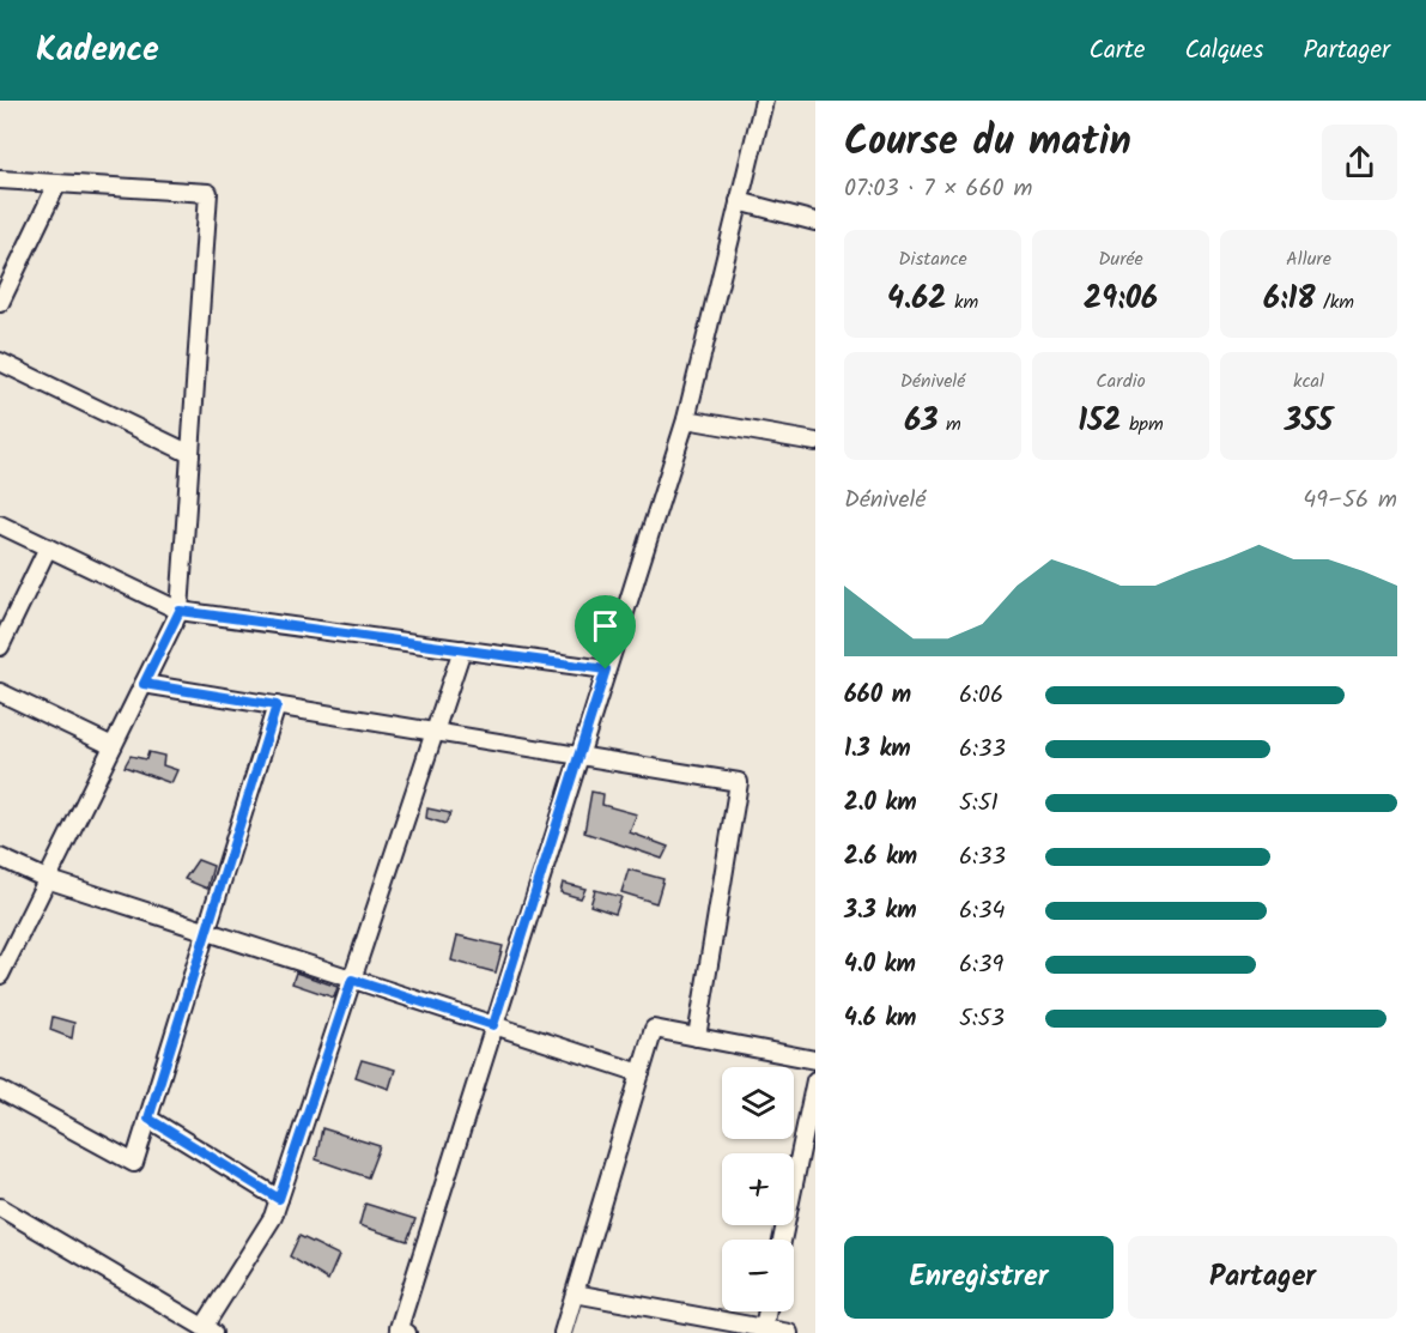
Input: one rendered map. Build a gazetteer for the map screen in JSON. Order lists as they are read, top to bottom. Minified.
{"page":{"header":"Kadence","nav":["Carte","Calques","Partager"],"heading":["Course du matin","07:03 · 7 × 660 m"],"stats":[["Distance","4.62 km"],["Durée","29:06"],["Allure","6:18 /km"],["Dénivelé","63 m"],["Cardio","152 bpm"],["kcal","355"]],"chart":["Dénivelé","49–56 m"],"list":[{"name":"660 m","note":"6:06"},{"name":"1.3 km","note":"6:33"},{"name":"2.0 km","note":"5:51"},{"name":"2.6 km","note":"6:33"},{"name":"3.3 km","note":"6:34"},{"name":"4.0 km","note":"6:39"},{"name":"4.6 km","note":"5:53"}],"map_buttons":["+","−"],"buttons":["Enregistrer","Partager"]}}
